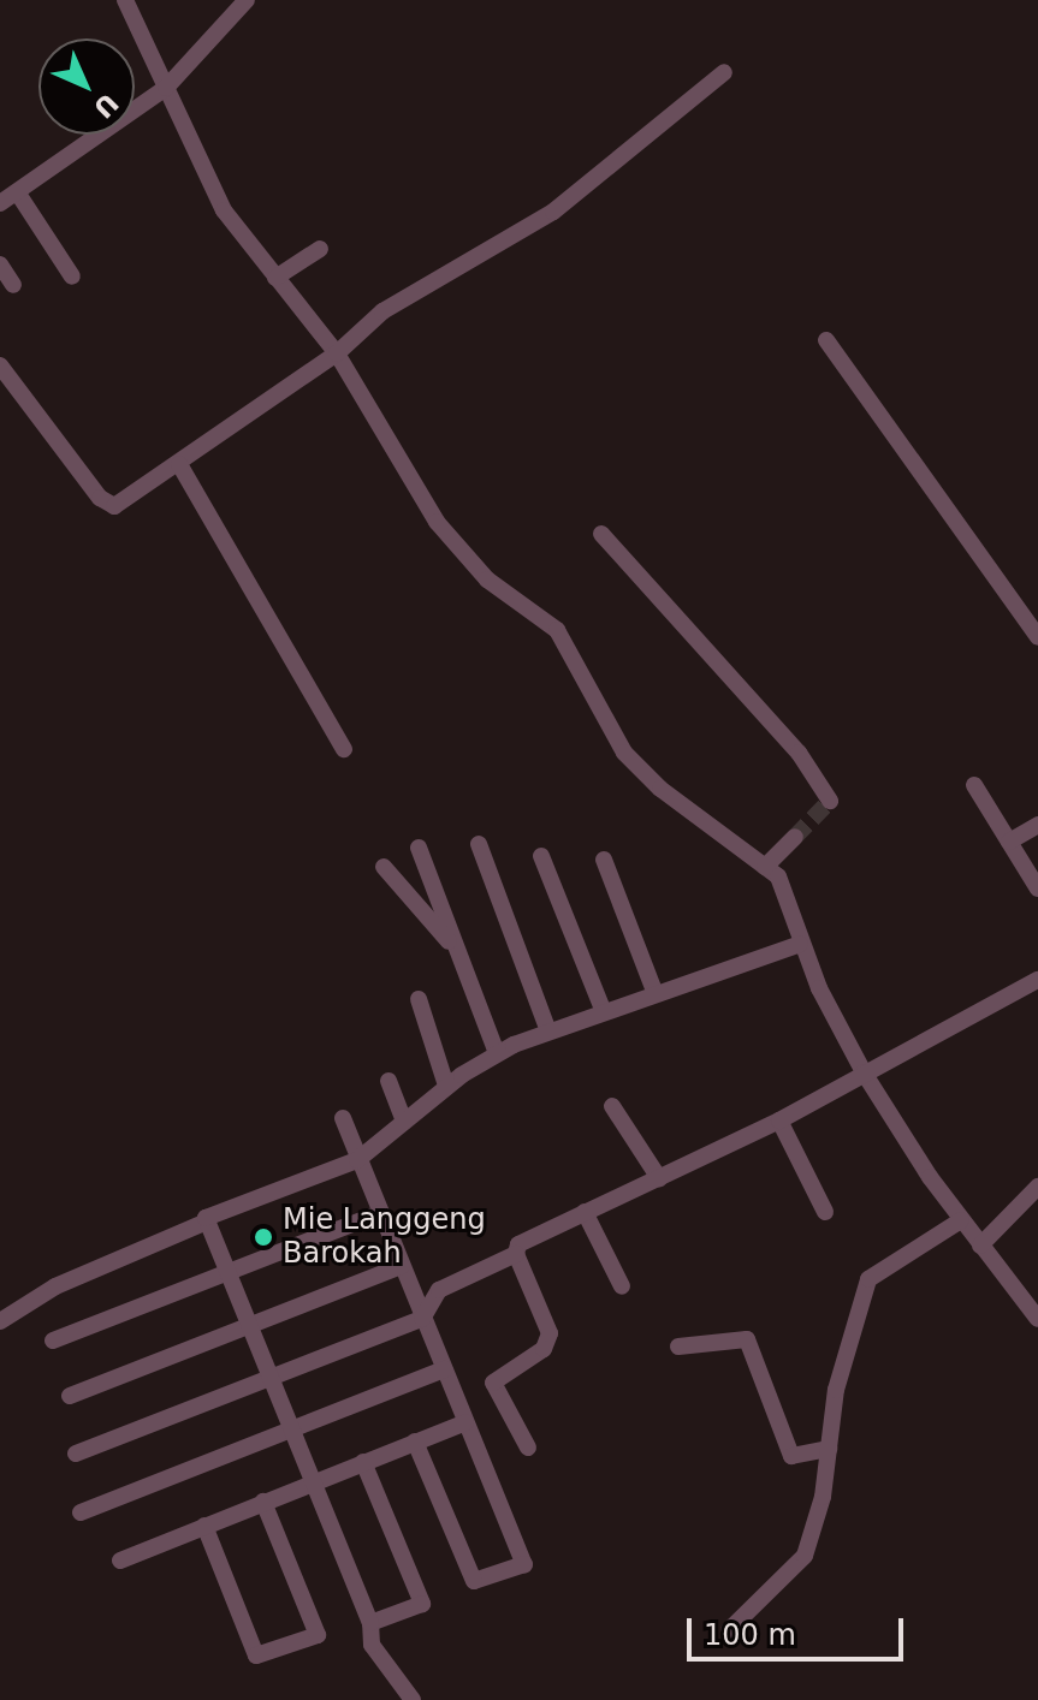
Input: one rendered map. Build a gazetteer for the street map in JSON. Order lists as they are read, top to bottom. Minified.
{"places":["Mie Langgeng Barokah"],"scale_bar":"100 m","north":"bottom right"}
